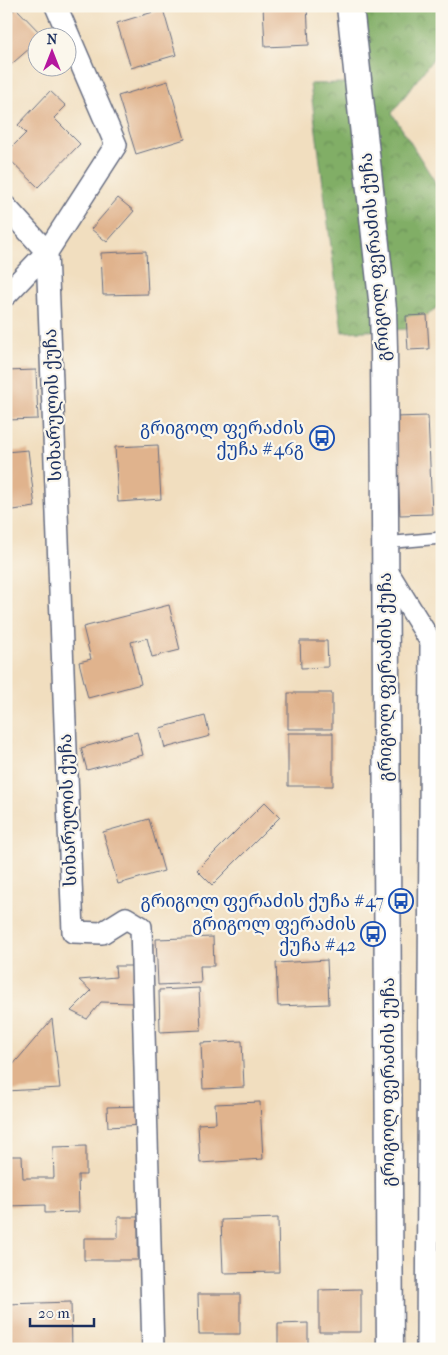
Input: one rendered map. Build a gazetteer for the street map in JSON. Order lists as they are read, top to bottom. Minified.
{"streets":{"street":["გრიგოლ ფერაძის ქუჩა","სიხარულის ქუჩა"]},"places":{"bus stop":["გრიგოლ ფერაძის ქუჩა #46გ","გრიგოლ ფერაძის ქუჩა #47","გრიგოლ ფერაძის ქუჩა #42"]},"scale_bar":"20 m","north":"top"}
